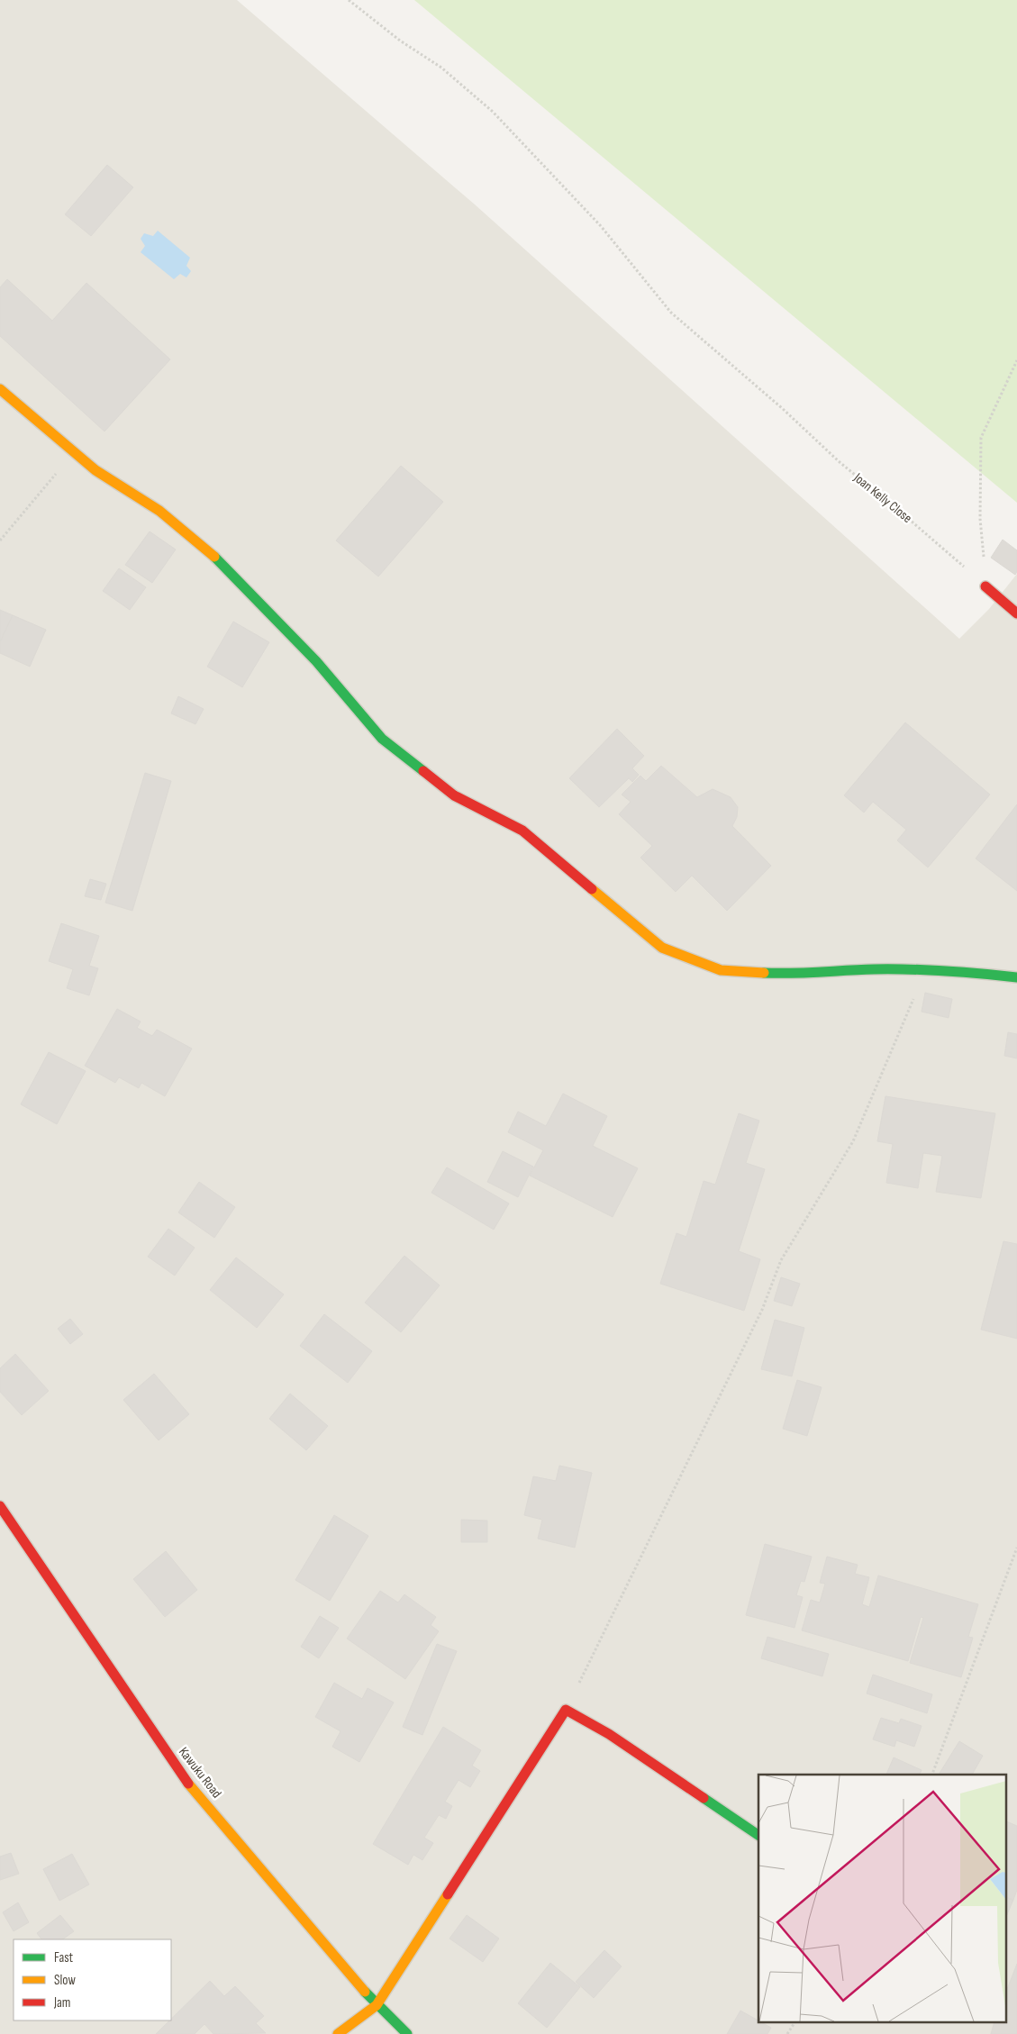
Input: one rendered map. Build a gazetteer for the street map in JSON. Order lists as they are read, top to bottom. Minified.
{"streets":{"street":["Kawuku Road"],"path":["Joan Kelly Close"]},"legend":["Fast","Slow","Jam"]}
